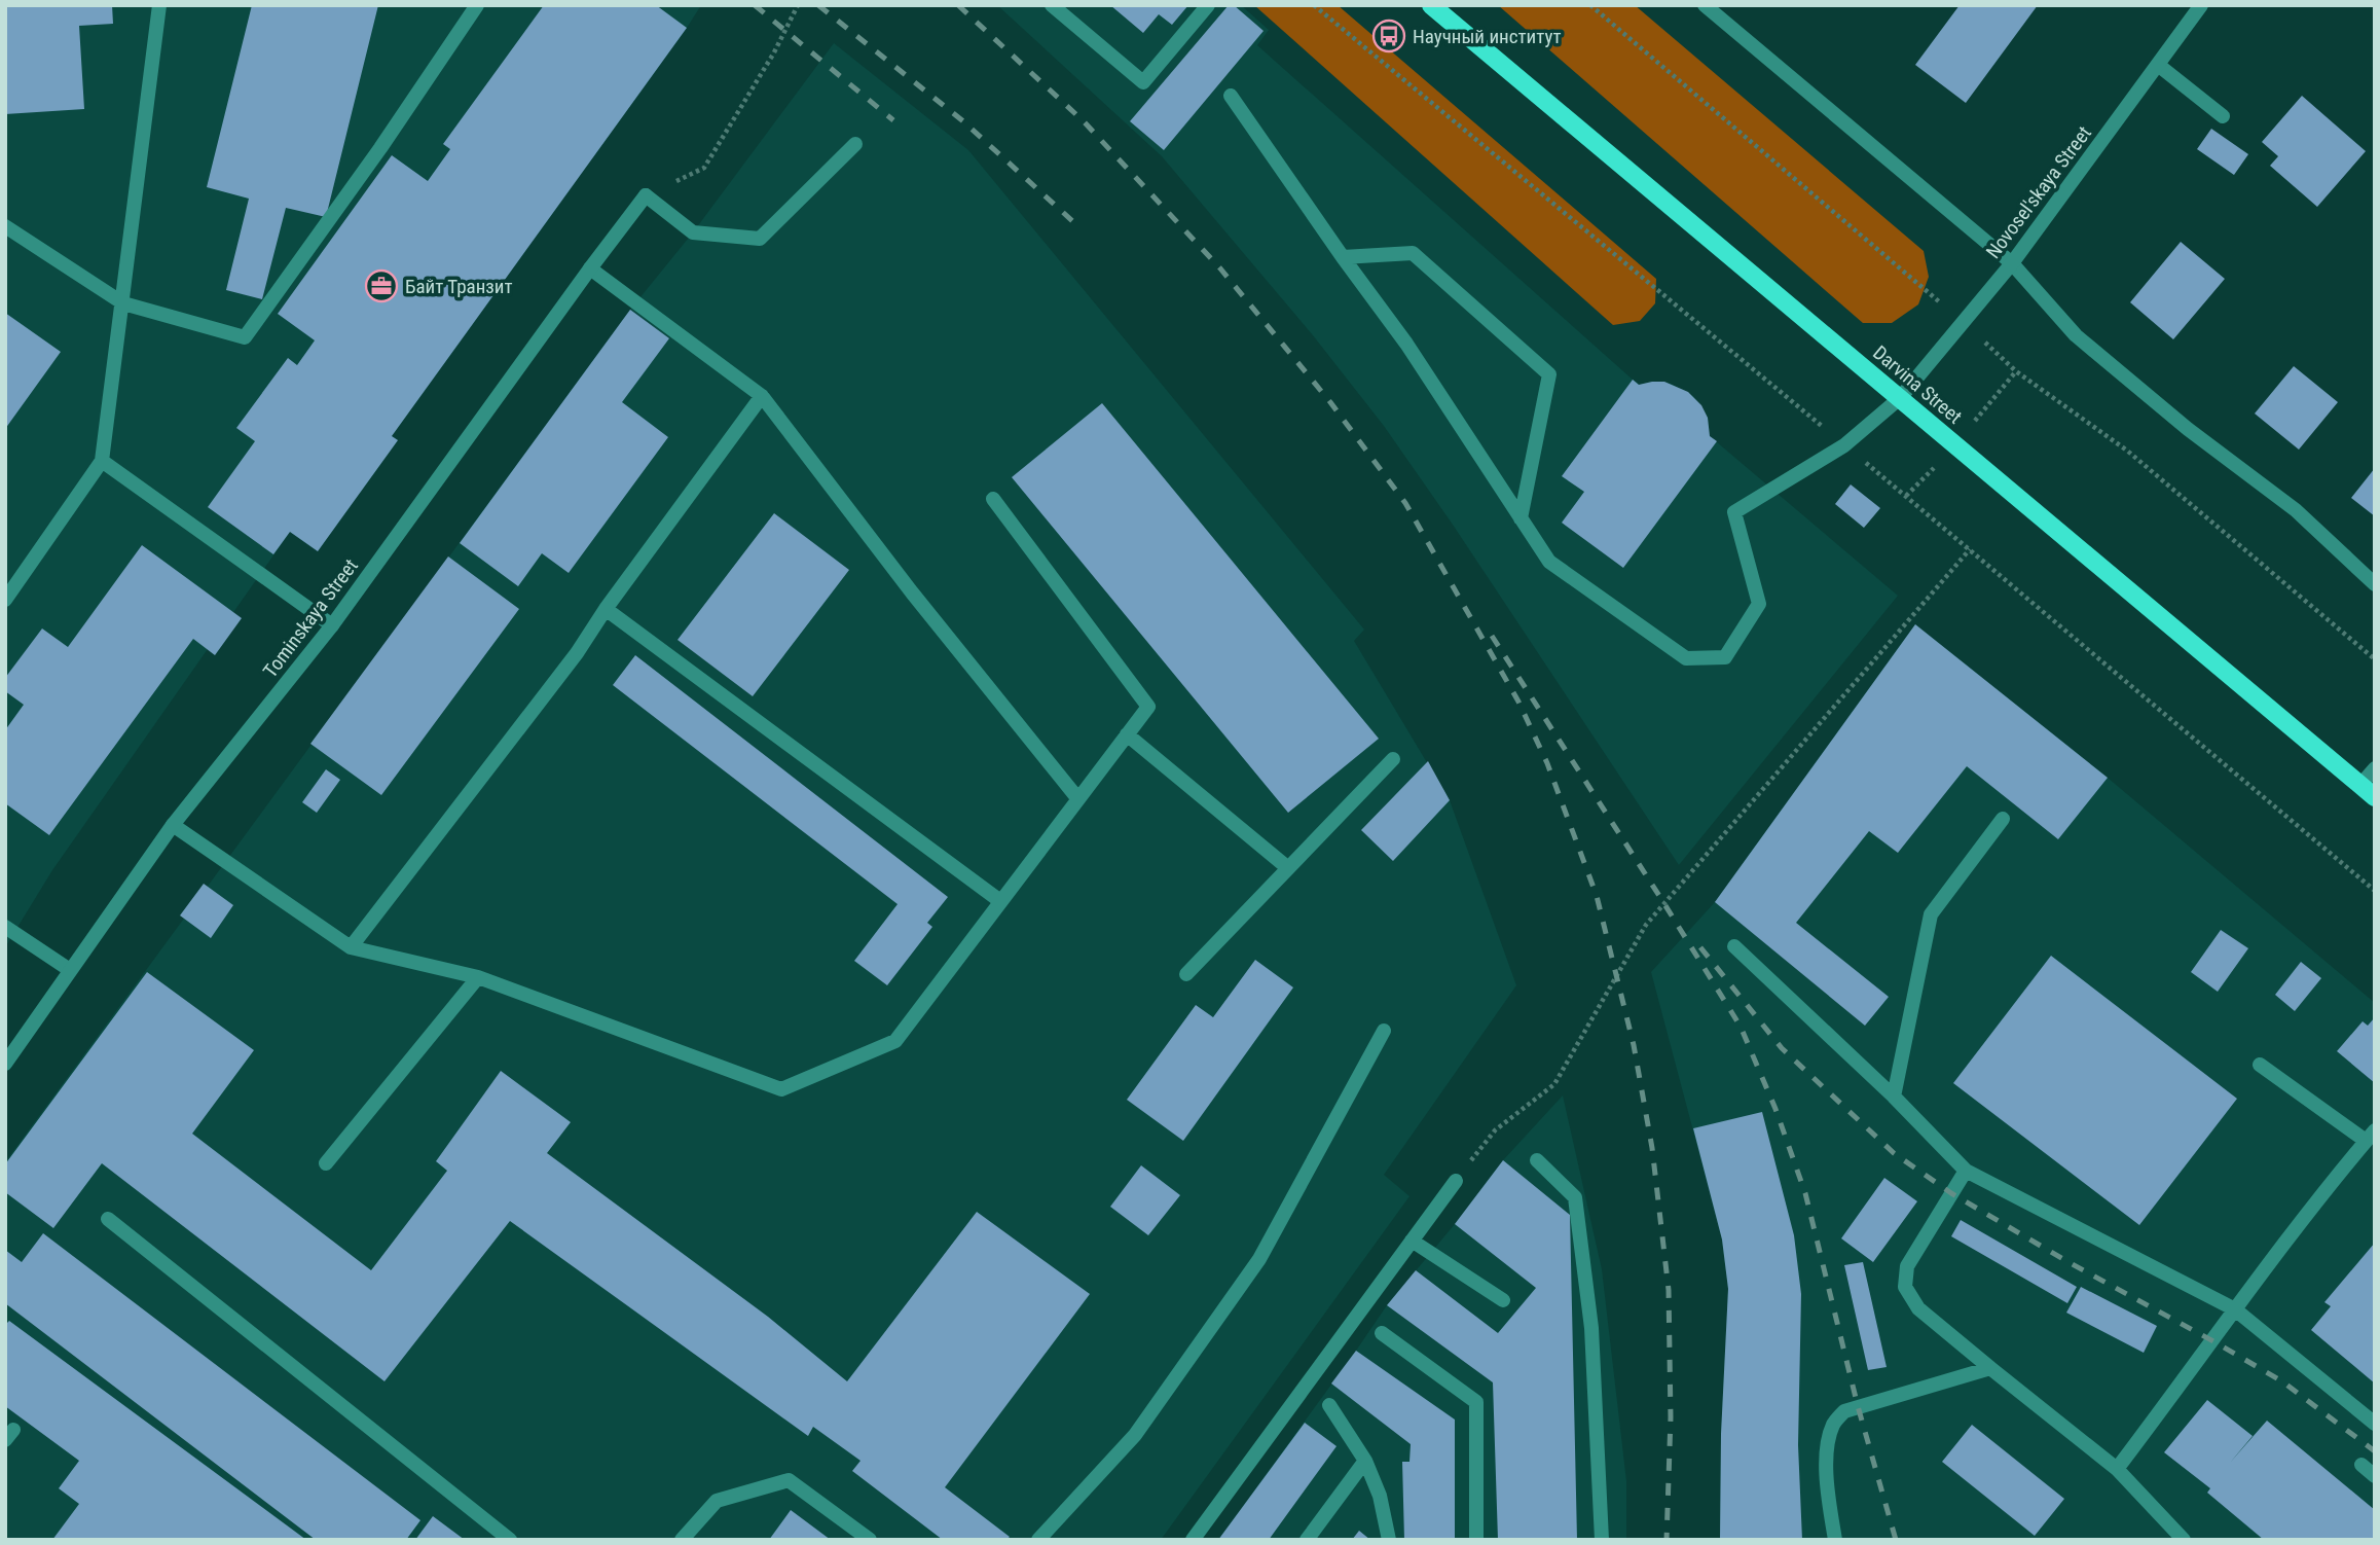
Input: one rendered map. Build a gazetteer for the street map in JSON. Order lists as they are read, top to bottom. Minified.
{"streets":{"main road":["Darvina Street"],"street":["Novosel'skaya Street","Tominskaya Street"]},"crossings":[["Novosel'skaya Street","Darvina Street"]],"places":{"bus stop":["Научный институт"],"office":["Байт Транзит"]}}
